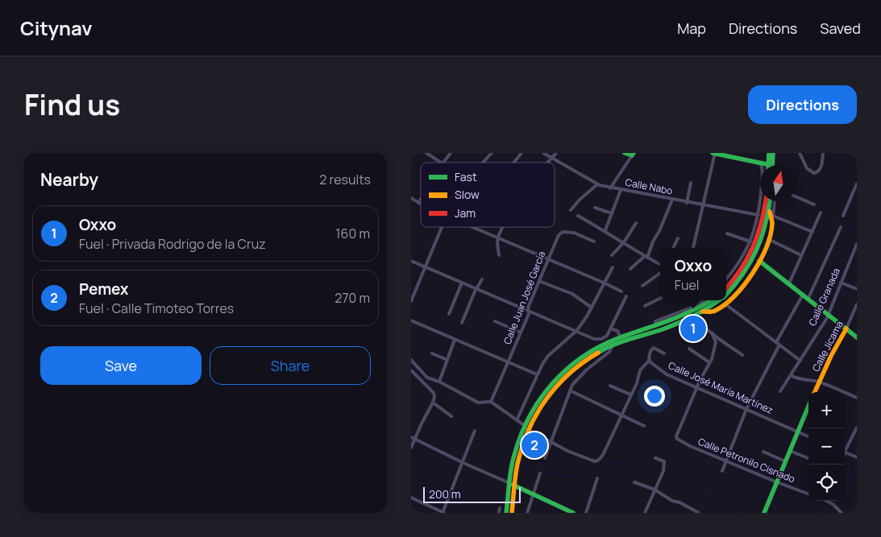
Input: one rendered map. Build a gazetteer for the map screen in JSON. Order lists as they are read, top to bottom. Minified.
{"streets":{"main road":["Calle Jícama"],"street":["Calle Nabo","Calle Granada","Calle Juan José García","Calle José María Martínez","Calle Petronilo Cisnado"]},"crossings":[["Calle José María Martínez","Calle Petronilo Cisnado"]],"legend":["Fast","Slow","Jam"],"scale_bar":"200 m","north":"top","page":{"header":"Citynav","nav":["Map","Directions","Saved"],"title":"Find us","buttons":["Directions",["Save","Share"]],"heading":["Nearby","2 results"],"list":[{"mark":"1","name":"Oxxo","note":"Fuel · Privada Rodrigo de la Cruz","value":"160 m"},{"mark":"2","name":"Pemex","note":"Fuel · Calle Timoteo Torres","value":"270 m"}],"popup":["Oxxo","Fuel"],"pins":["1","2"],"map_buttons":["+","−"],"scale":"200 m"}}
